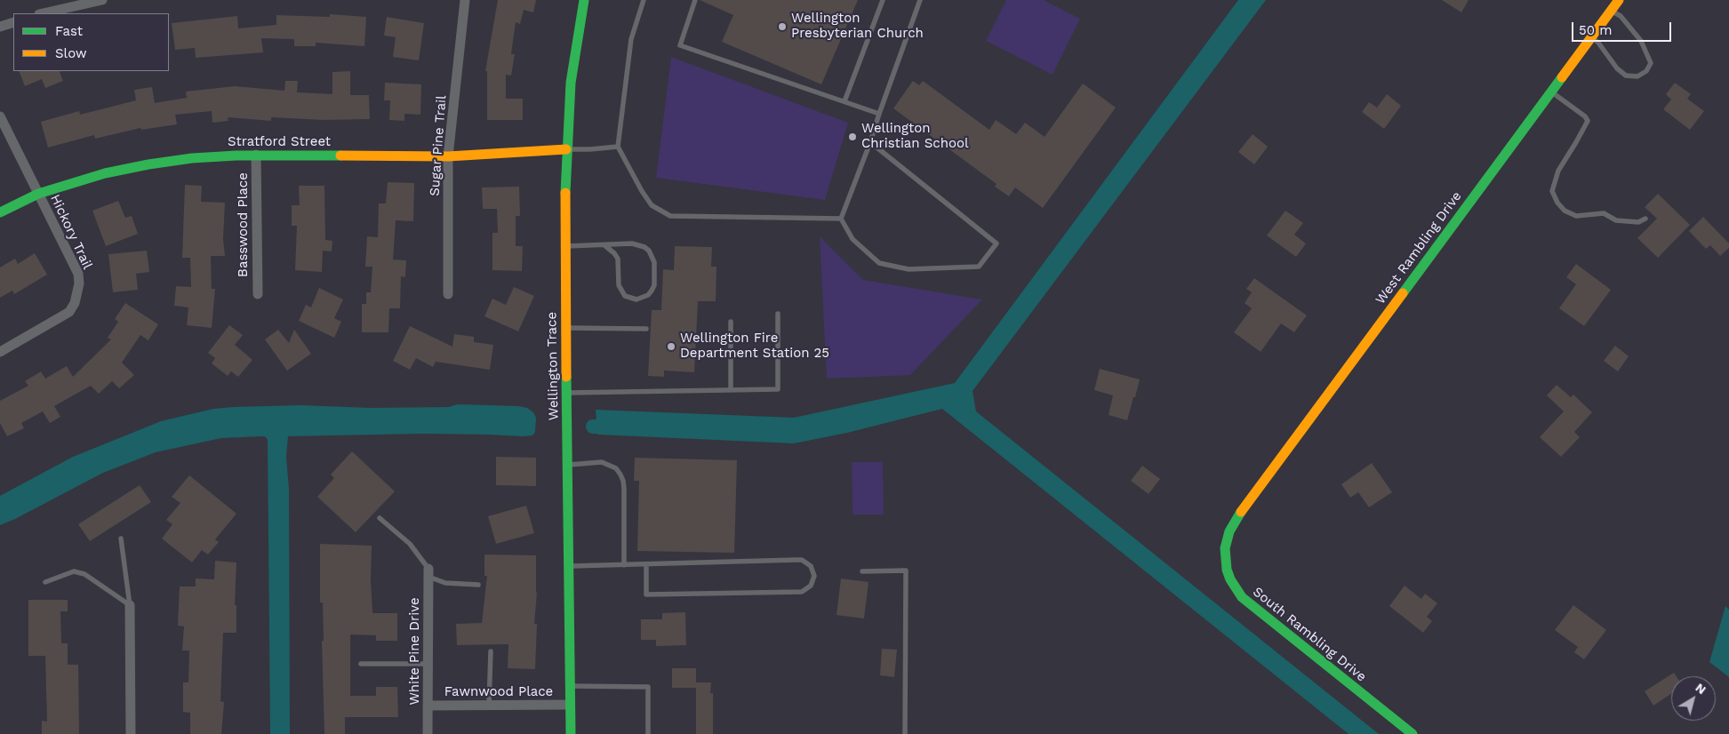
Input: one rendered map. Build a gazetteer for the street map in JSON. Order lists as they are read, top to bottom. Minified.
{"streets":{"street":["Stratford Street","Sugar Pine Trail","Basswood Place","Hickory Trail","West Rambling Drive","Wellington Trace","South Rambling Drive","White Pine Drive","Fawnwood Place"]},"crossings":[["Stratford Street","Sugar Pine Trail"],["Stratford Street","Basswood Place"],["Stratford Street","Hickory Trail"],["Stratford Street","Wellington Trace"],["West Rambling Drive","South Rambling Drive"],["Wellington Trace","Fawnwood Place"],["White Pine Drive","Fawnwood Place"]],"places":["Wellington Presbyterian Church","Wellington Christian School","Wellington Fire Department Station 25"],"legend":["Fast","Slow"],"scale_bar":"50 m","north":"top right"}
